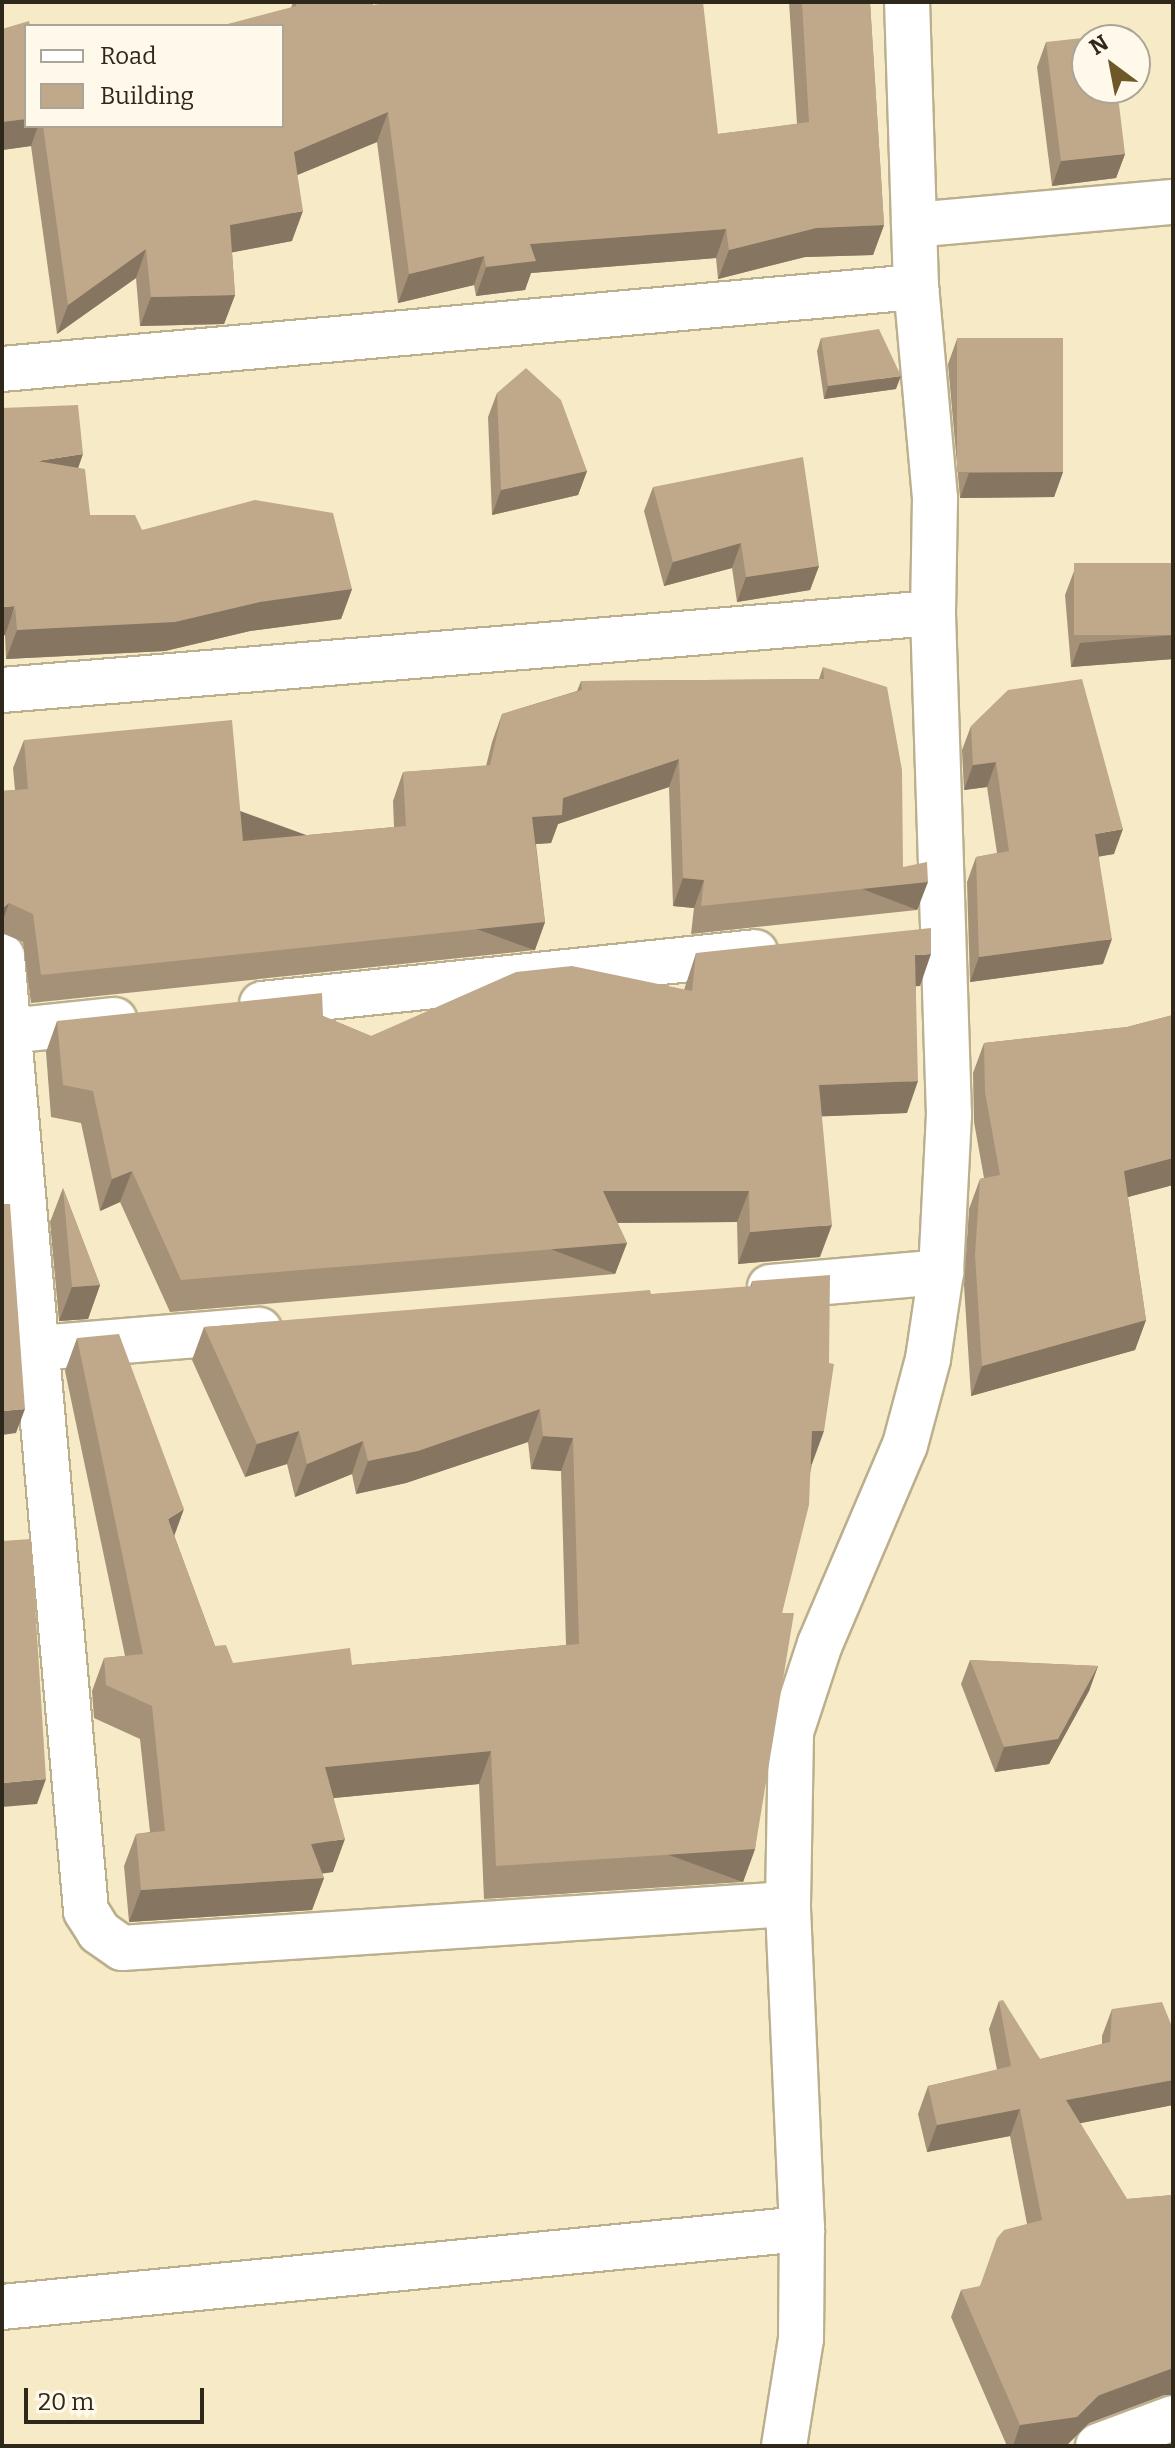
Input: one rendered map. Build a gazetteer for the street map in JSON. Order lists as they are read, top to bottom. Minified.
{"legend":["Road","Building"],"scale_bar":"20 m","north":"top left"}
